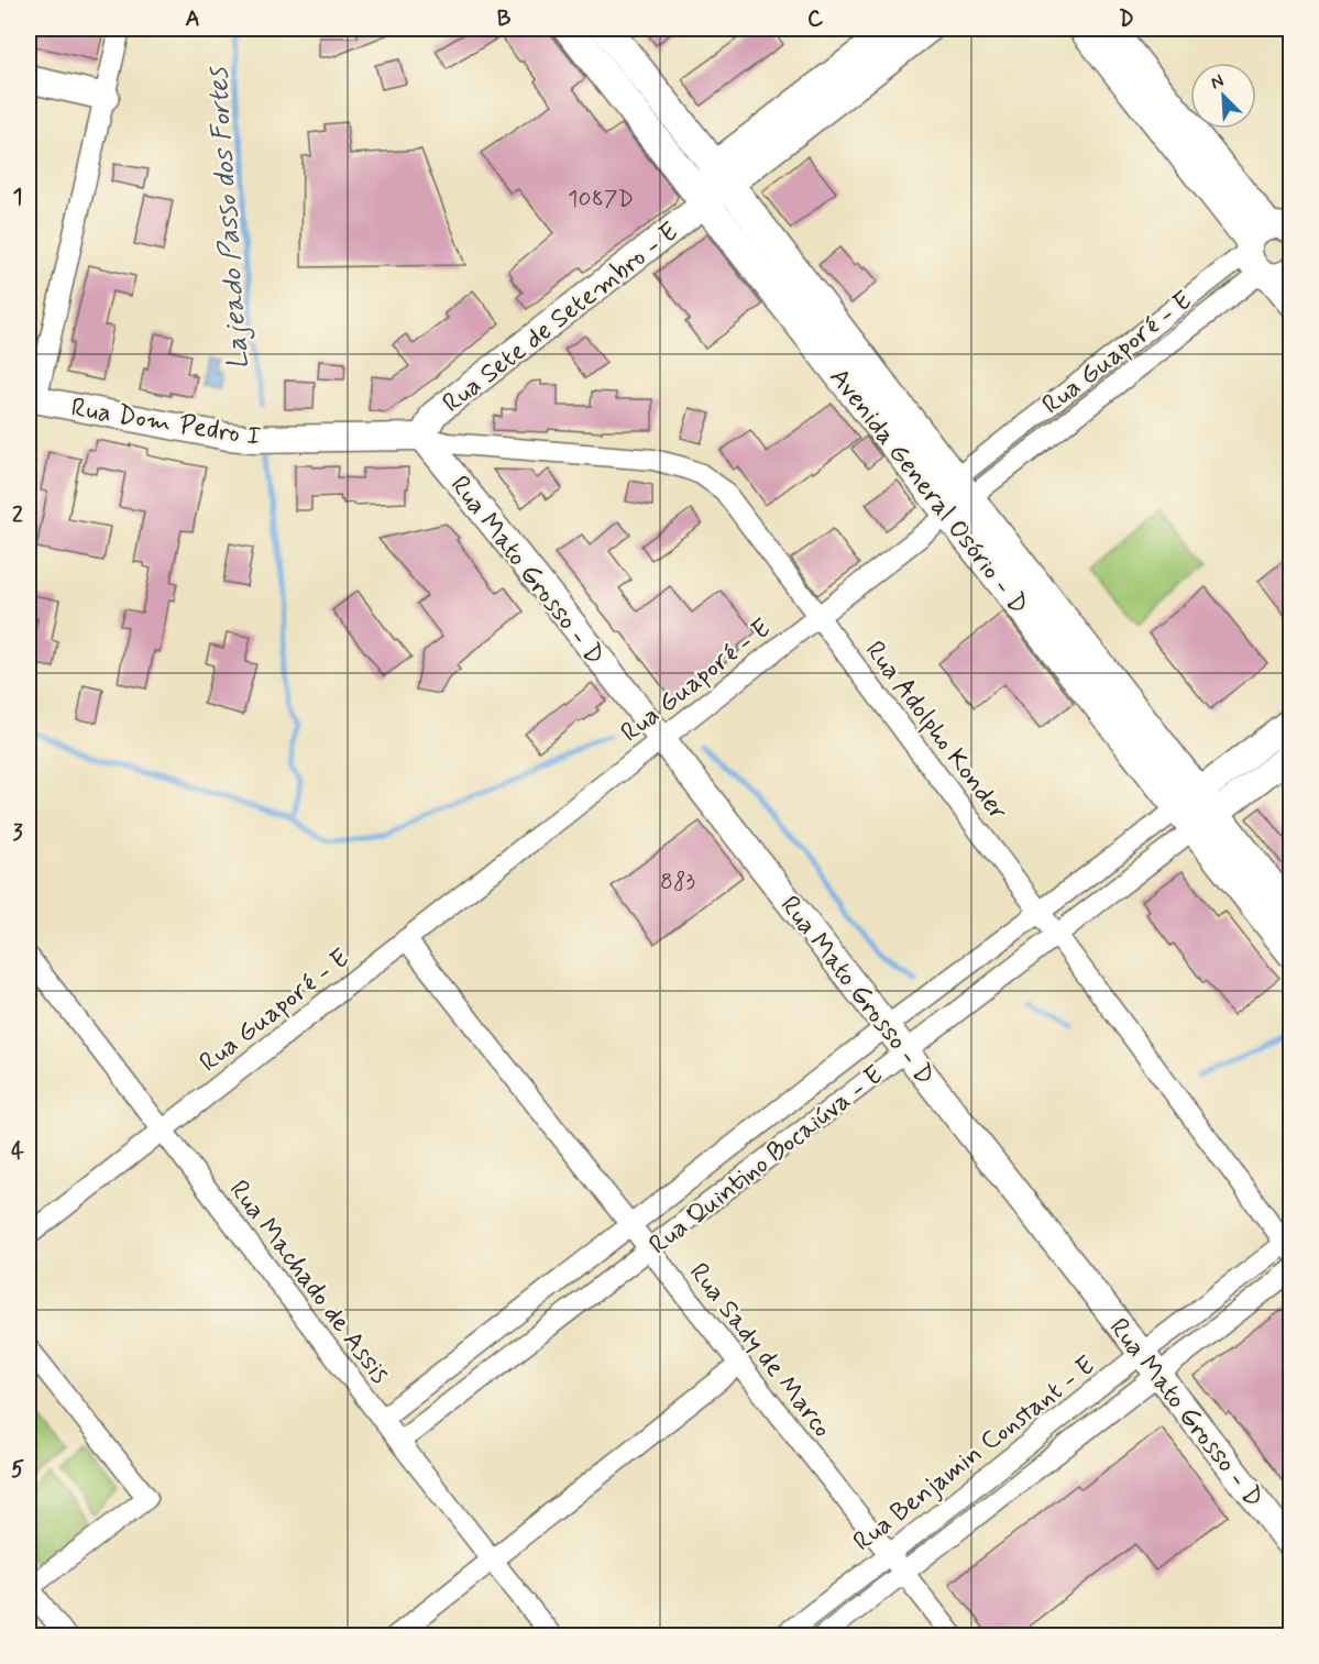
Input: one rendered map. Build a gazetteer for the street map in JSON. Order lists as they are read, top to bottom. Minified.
{"streets":{"main road":["Avenida General Osório - D"],"street":["Rua Sete de Setembro - E","Rua Guaporé - E","Rua Dom Pedro I","Rua Mato Grosso - D","Rua Adolpho Konder","Rua Quintino Bocaiúva - E","Rua Machado de Assis","Rua Sady de Marco","Rua Benjamin Constant - E"]},"crossings":[["Rua Sete de Setembro - E","Rua Dom Pedro I"],["Rua Sete de Setembro - E","Avenida General Osório - D"],["Rua Sete de Setembro - E","Rua Mato Grosso - D"],["Rua Sete de Setembro - E","Rua Adolpho Konder"],["Rua Guaporé - E","Avenida General Osório - D"],["Rua Guaporé - E","Rua Mato Grosso - D"],["Rua Guaporé - E","Rua Adolpho Konder"],["Rua Guaporé - E","Rua Machado de Assis"],["Rua Guaporé - E","Rua Sady de Marco"],["Rua Dom Pedro I","Rua Mato Grosso - D"],["Rua Dom Pedro I","Rua Adolpho Konder"],["Avenida General Osório - D","Rua Quintino Bocaiúva - E"],["Rua Mato Grosso - D","Rua Adolpho Konder"],["Rua Mato Grosso - D","Rua Quintino Bocaiúva - E"],["Rua Mato Grosso - D","Rua Benjamin Constant - E"],["Rua Adolpho Konder","Rua Quintino Bocaiúva - E"],["Rua Adolpho Konder","Rua Benjamin Constant - E"],["Rua Quintino Bocaiúva - E","Rua Machado de Assis"],["Rua Quintino Bocaiúva - E","Rua Sady de Marco"],["Rua Sady de Marco","Rua Benjamin Constant - E"]],"water":["Lajeado Passo dos Fortes"],"house_numbers":["1087D","883"],"north":"top left","grid":{"columns":["A","B","C","D"],"rows":["1","2","3","4","5"]}}
